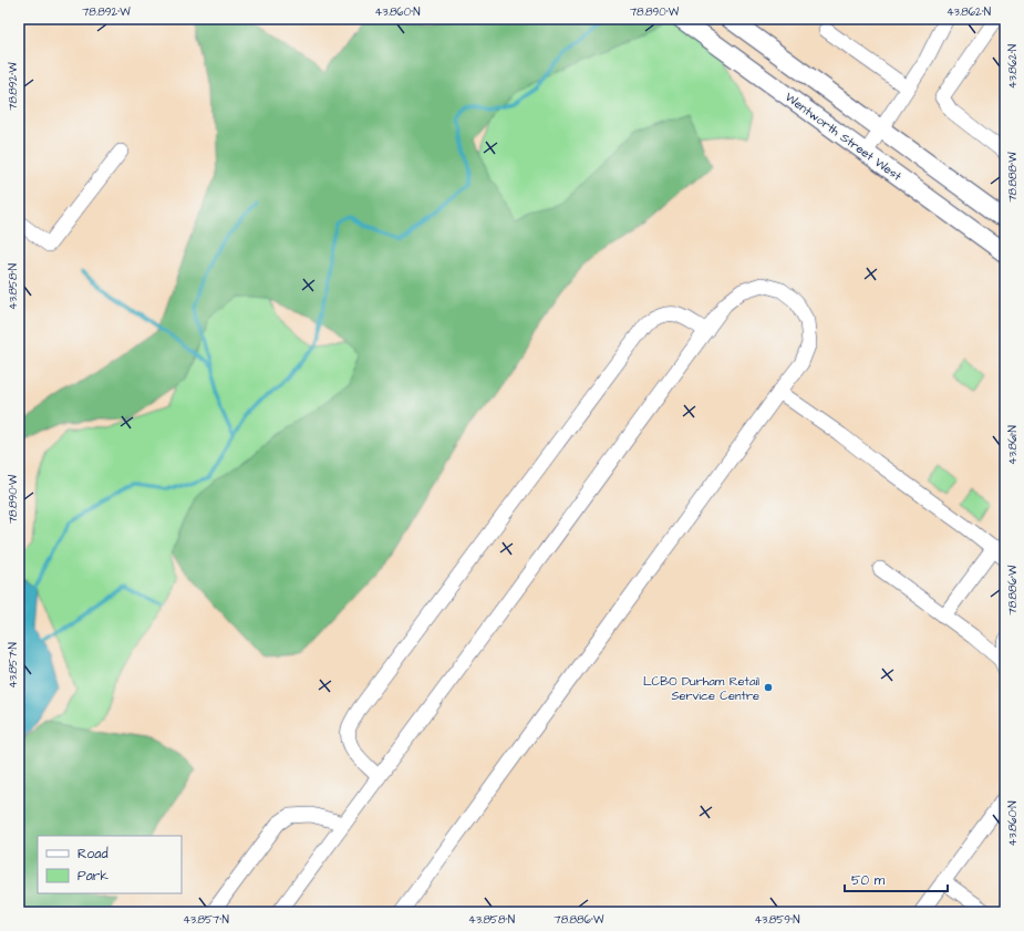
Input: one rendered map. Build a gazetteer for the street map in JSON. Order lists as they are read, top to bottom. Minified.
{"streets":{"main road":["Wentworth Street West"]},"places":["LCBO Durham Retail Service Centre"],"legend":["Road","Park"],"scale_bar":"50 m","coordinates":["78.892°W","43.860°N","78.890°W","43.862°N","78.888°W","43.858°N","43.861°N","78.886°W","43.857°N","43.859°N"]}
